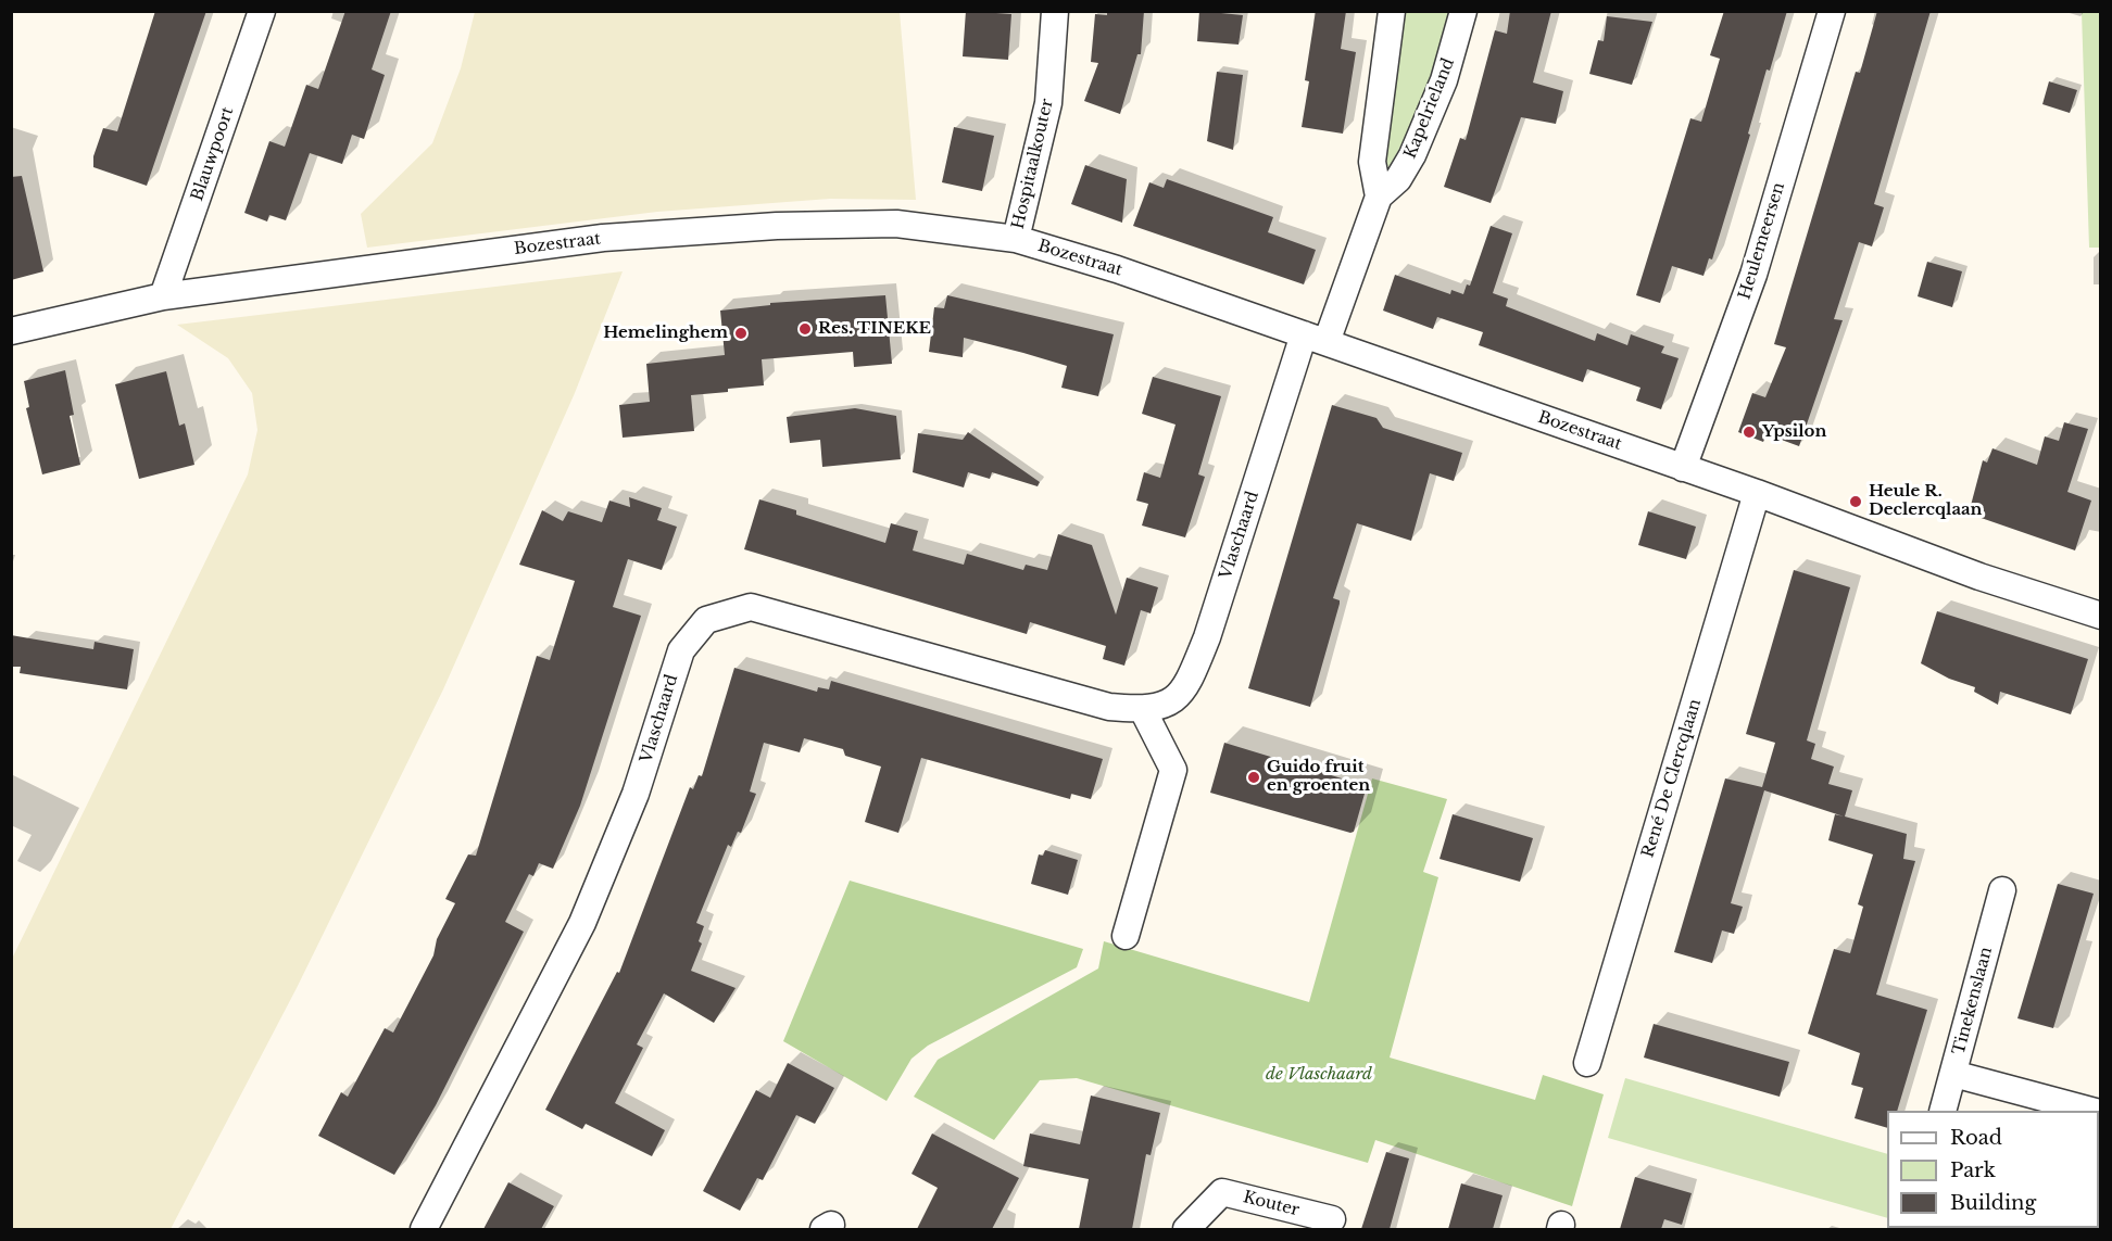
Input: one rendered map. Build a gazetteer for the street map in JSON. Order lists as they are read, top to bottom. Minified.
{"streets":{"street":["Kapelrieland","Blauwpoort","Hospitaalkouter","Heulemeersen","Bozestraat","Vlaschaard","René De Clercqlaan","Tinekenslaan","Kouter"]},"crossings":[["Kapelrieland","Bozestraat"],["Kapelrieland","Vlaschaard"],["Blauwpoort","Bozestraat"],["Hospitaalkouter","Bozestraat"],["Heulemeersen","Bozestraat"],["Bozestraat","Vlaschaard"],["Bozestraat","René De Clercqlaan"]],"parks":["de Vlaschaard"],"places":["Res. TINEKE","Hemelinghem","Ypsilon","Heule R. Declercqlaan","Guido fruit en groenten"],"legend":["Road","Park","Building"]}
